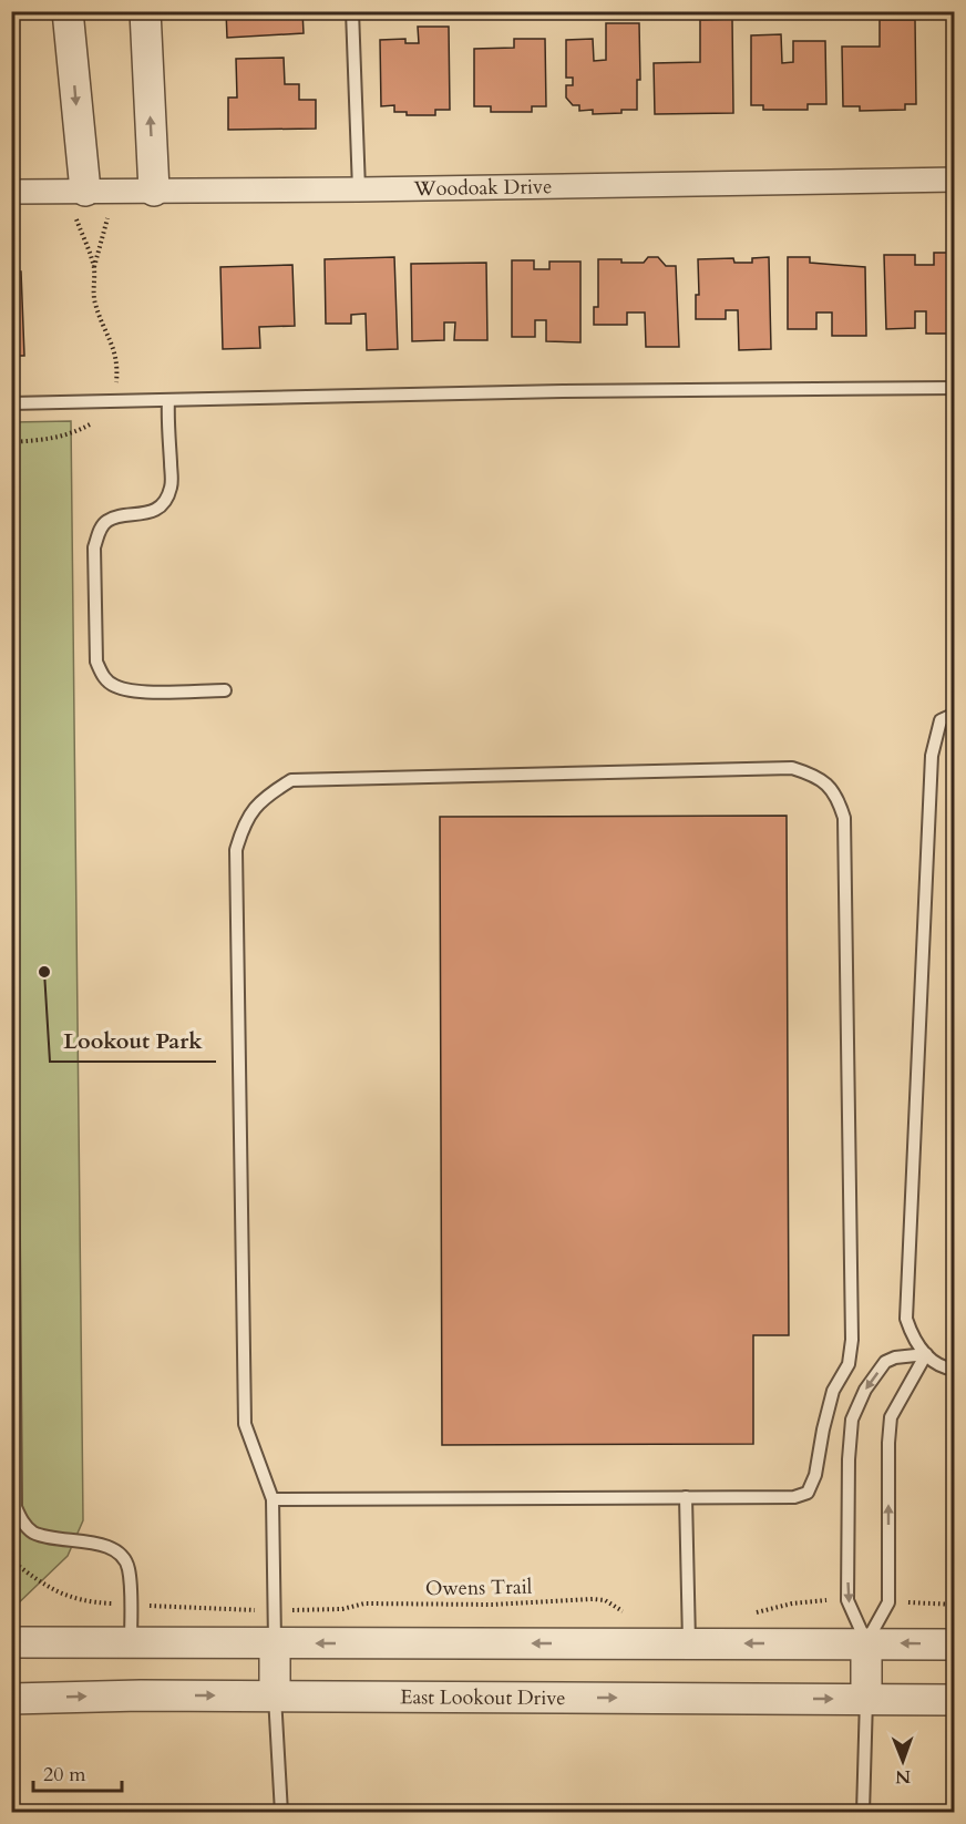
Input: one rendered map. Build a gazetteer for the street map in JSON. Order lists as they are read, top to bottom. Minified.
{"streets":{"street":["Woodoak Drive","East Lookout Drive"],"path":["Owens Trail"]},"places":["Lookout Park"],"scale_bar":"20 m","north":"bottom"}
